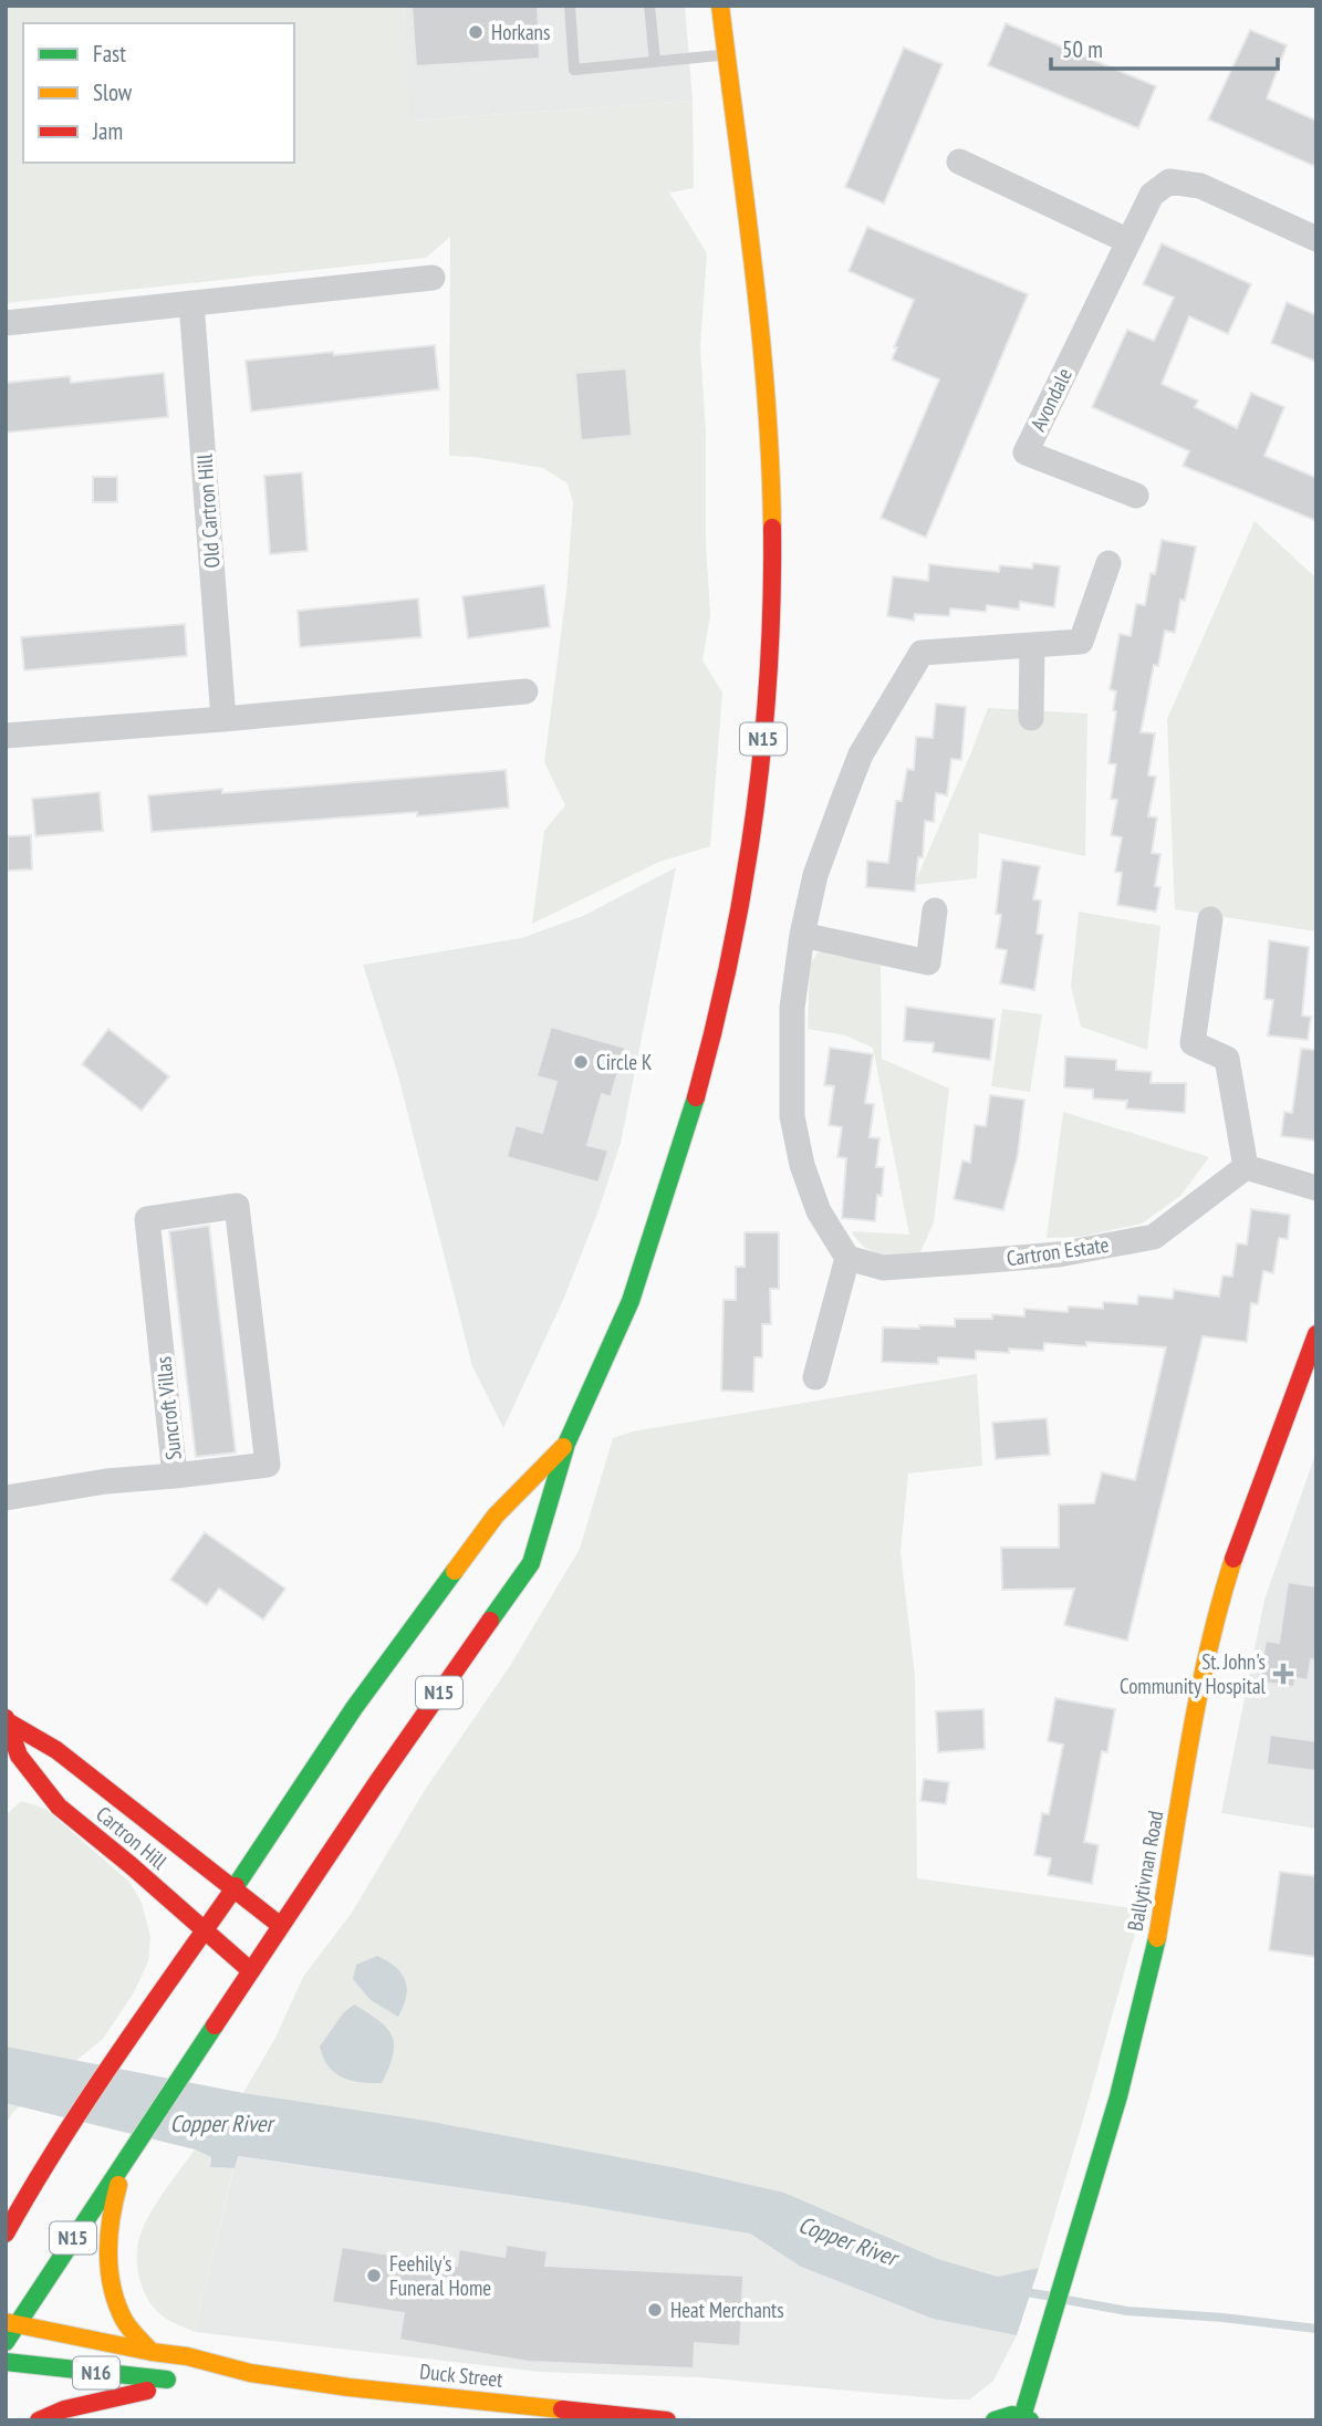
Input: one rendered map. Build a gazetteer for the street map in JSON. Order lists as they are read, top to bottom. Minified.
{"streets":{"main road":["N15","Cartron Hill","Ballytivnan Road","N16","Duck Street"],"street":["Avondale","Old Cartron Hill","Cartron Estate","Suncroft Villas"]},"crossings":[["N15","Cartron Hill"],["N15","Duck Street"]],"water":["Copper River"],"places":{"other":["Horkans","Circle K","Feehily's Funeral Home","Heat Merchants"],"health":["St. John's Community Hospital"]},"legend":["Fast","Slow","Jam"],"scale_bar":"50 m"}
